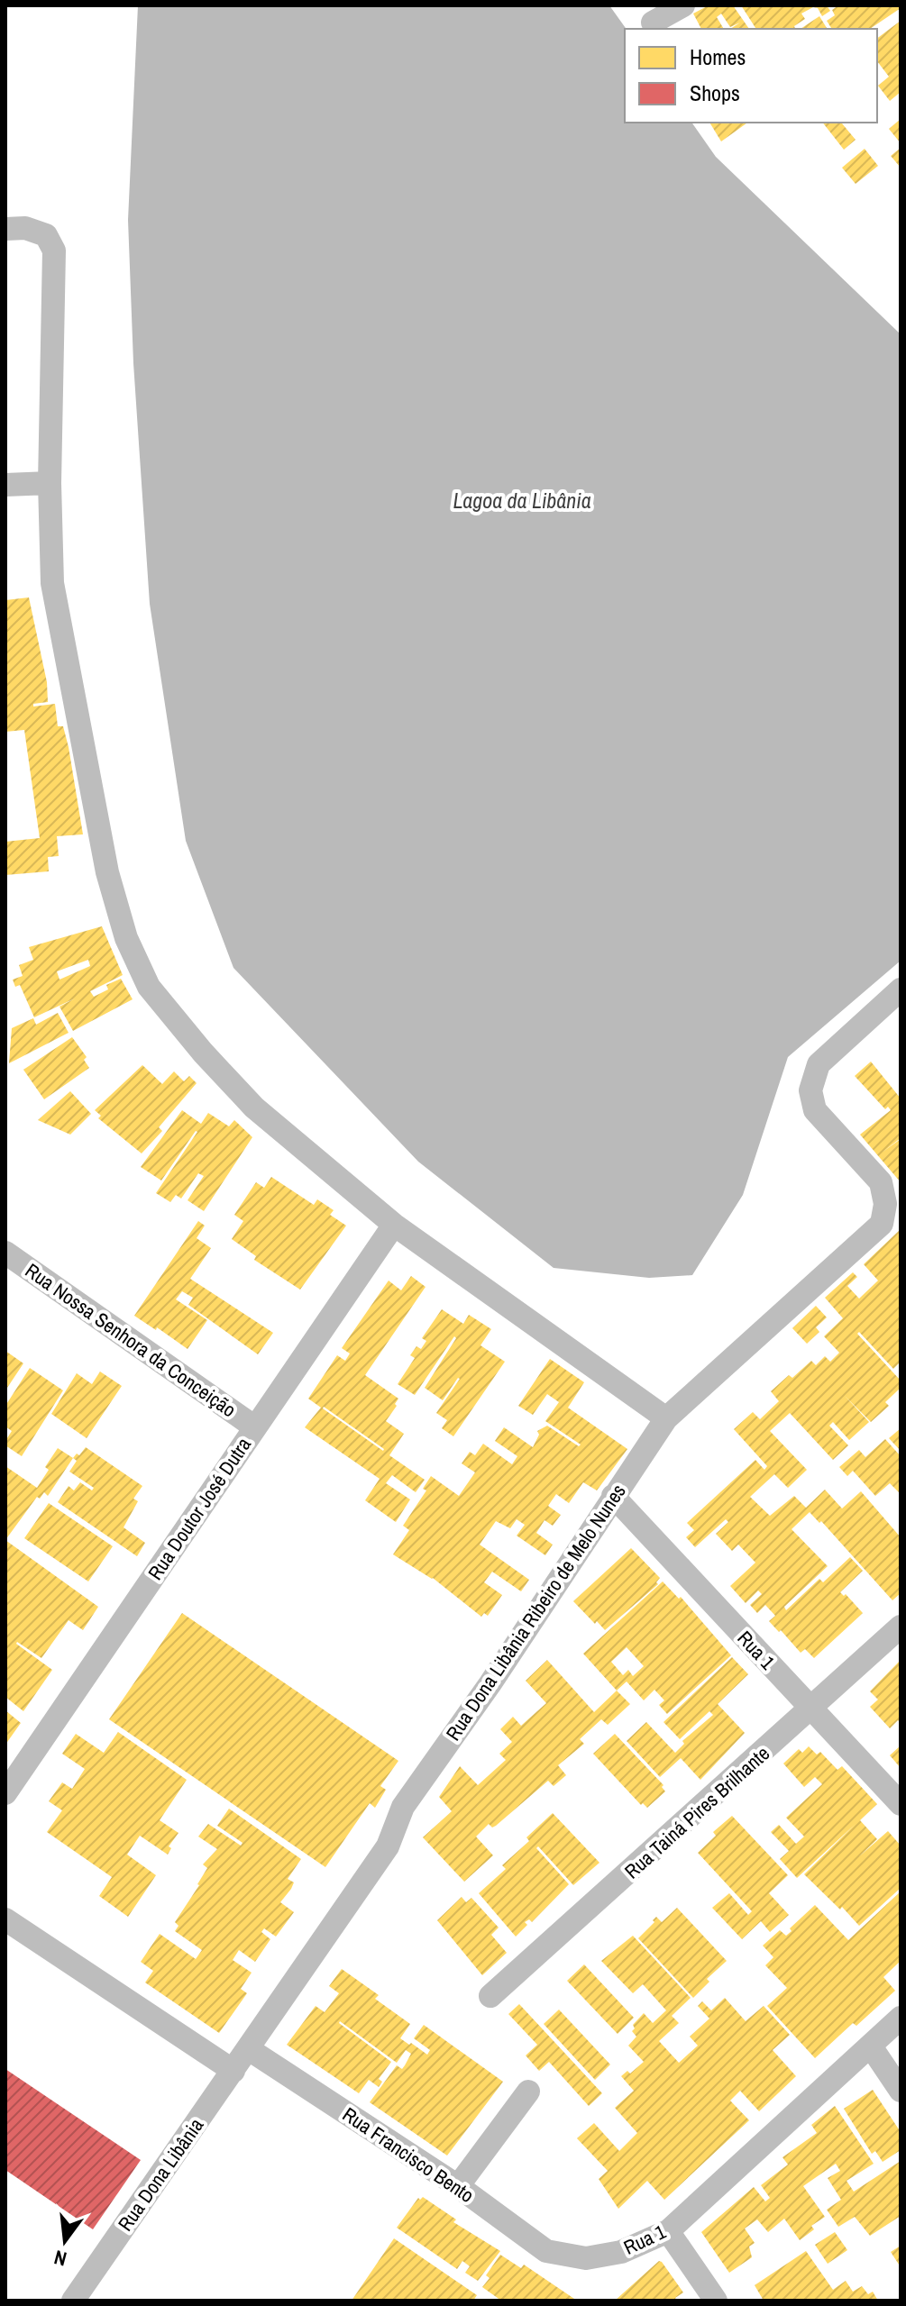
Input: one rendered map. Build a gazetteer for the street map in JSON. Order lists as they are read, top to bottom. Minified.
{"streets":{"street":["Rua Nossa Senhora da Conceição","Rua Doutor José Dutra","Rua Dona Libânia Ribeiro de Melo Nunes","Rua 1","Rua Tainá Pires Brilhante","Rua Francisco Bento","Rua Dona Libânia"]},"crossings":[["Rua Nossa Senhora da Conceição","Rua Doutor José Dutra"],["Rua Dona Libânia Ribeiro de Melo Nunes","Rua 1"],["Rua Dona Libânia Ribeiro de Melo Nunes","Rua Francisco Bento"],["Rua Dona Libânia Ribeiro de Melo Nunes","Rua Dona Libânia"],["Rua 1","Rua Tainá Pires Brilhante"],["Rua 1","Rua Francisco Bento"],["Rua Francisco Bento","Rua Dona Libânia"]],"water":["Lagoa da Libânia"],"legend":["Homes","Shops"],"north":"bottom"}
